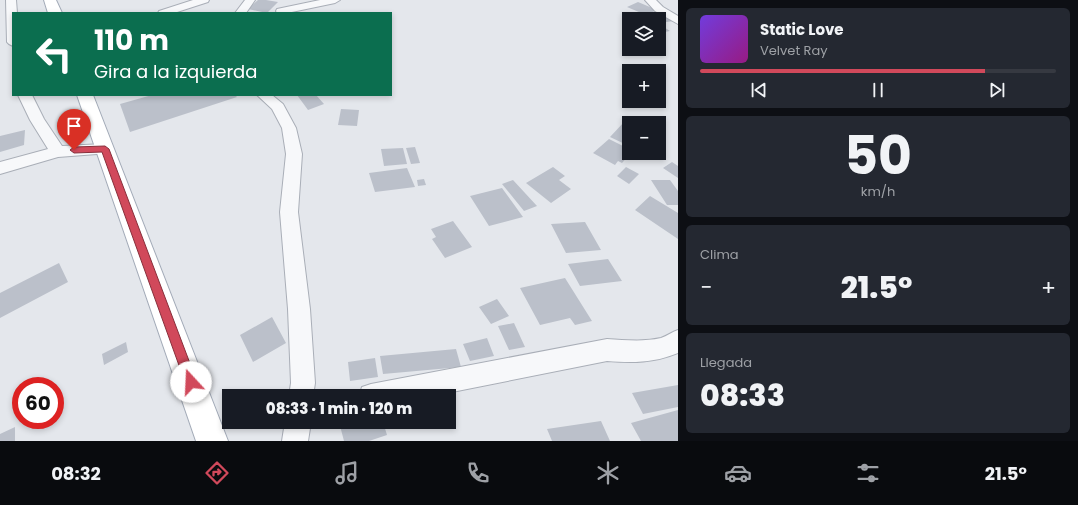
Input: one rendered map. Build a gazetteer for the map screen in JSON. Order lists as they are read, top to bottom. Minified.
{"page":{"map_buttons":["+","−"],"turn":["110 m","Gira a la izquierda"],"song":["Static Love","Velvet Ray"],"tile":[["50","km/h"],"Clima",["Llegada","08:33"]],"heat":["−","21.5°","+"],"limit":"60","trip":"08:33 · 1 min · 120 m","tabs":["08:32","21.5°"]}}
